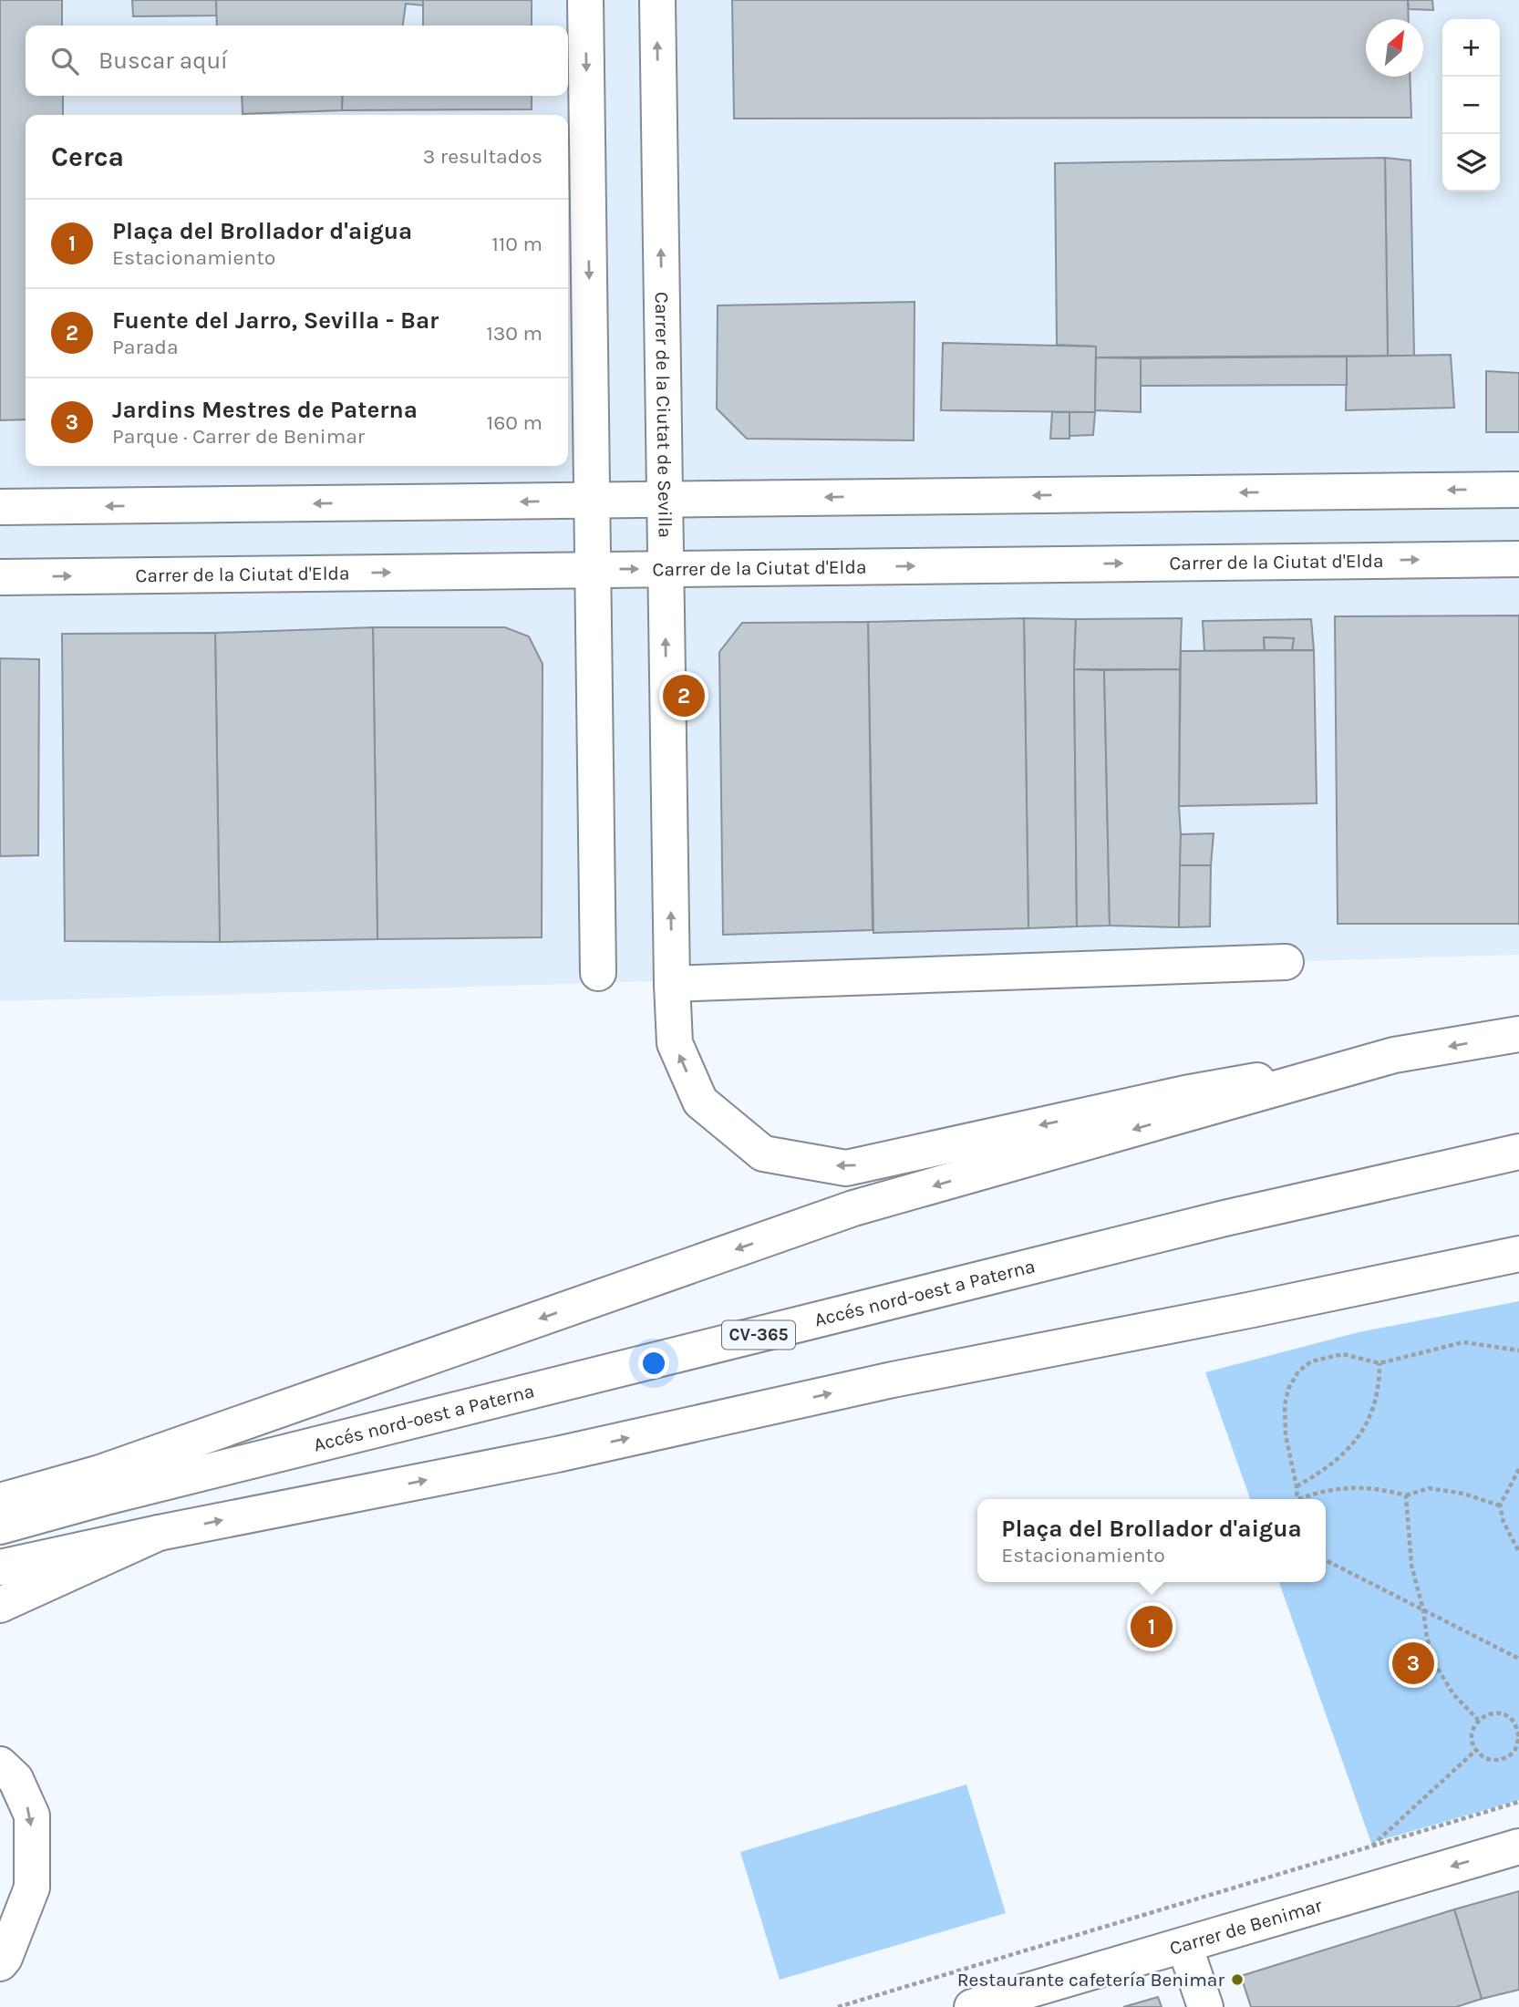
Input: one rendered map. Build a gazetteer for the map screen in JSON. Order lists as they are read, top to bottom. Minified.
{"streets":{"main road":["Carrer de la Ciutat de Sevilla","Carrer de la Ciutat d'Elda","Accés nord-oest a Paterna","CV-365","Carrer de Benimar"]},"crossings":[["Carrer de la Ciutat de Sevilla","Carrer de la Ciutat d'Elda"]],"one_way":["Carrer de Benimar"],"places":["Restaurante cafetería Benimar"],"north":"top right","page":{"map_buttons":["+","−"],"search":"Buscar aquí","heading":["Cerca","3 resultados"],"list":[{"mark":"1","name":"Plaça del Brollador d'aigua","note":"Estacionamiento","value":"110 m"},{"mark":"2","name":"Fuente del Jarro, Sevilla - Bar","note":"Parada","value":"130 m"},{"mark":"3","name":"Jardins Mestres de Paterna","note":"Parque · Carrer de Benimar","value":"160 m"}],"pins":["2","1","3"],"popup":["Plaça del Brollador d'aigua","Estacionamiento"]}}
